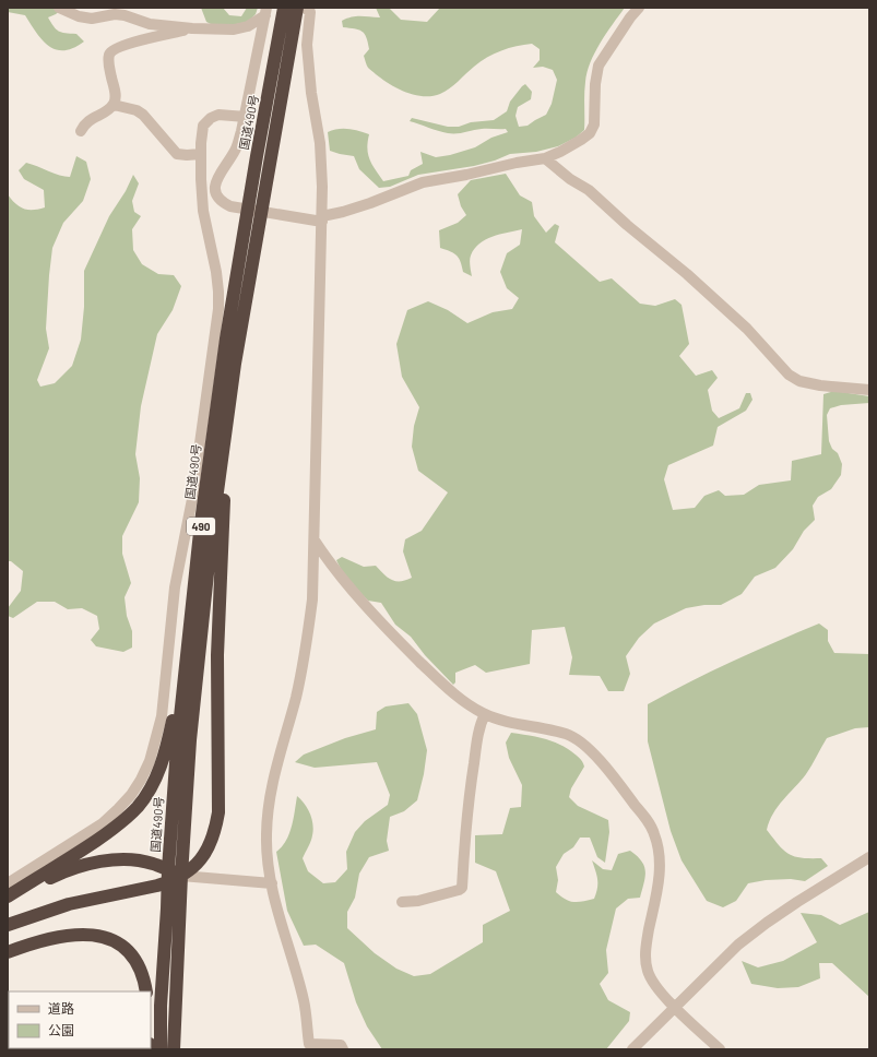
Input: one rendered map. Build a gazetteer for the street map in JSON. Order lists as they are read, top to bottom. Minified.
{"streets":{"highway":["国道490号","490"]},"legend":["道路","公園"]}
